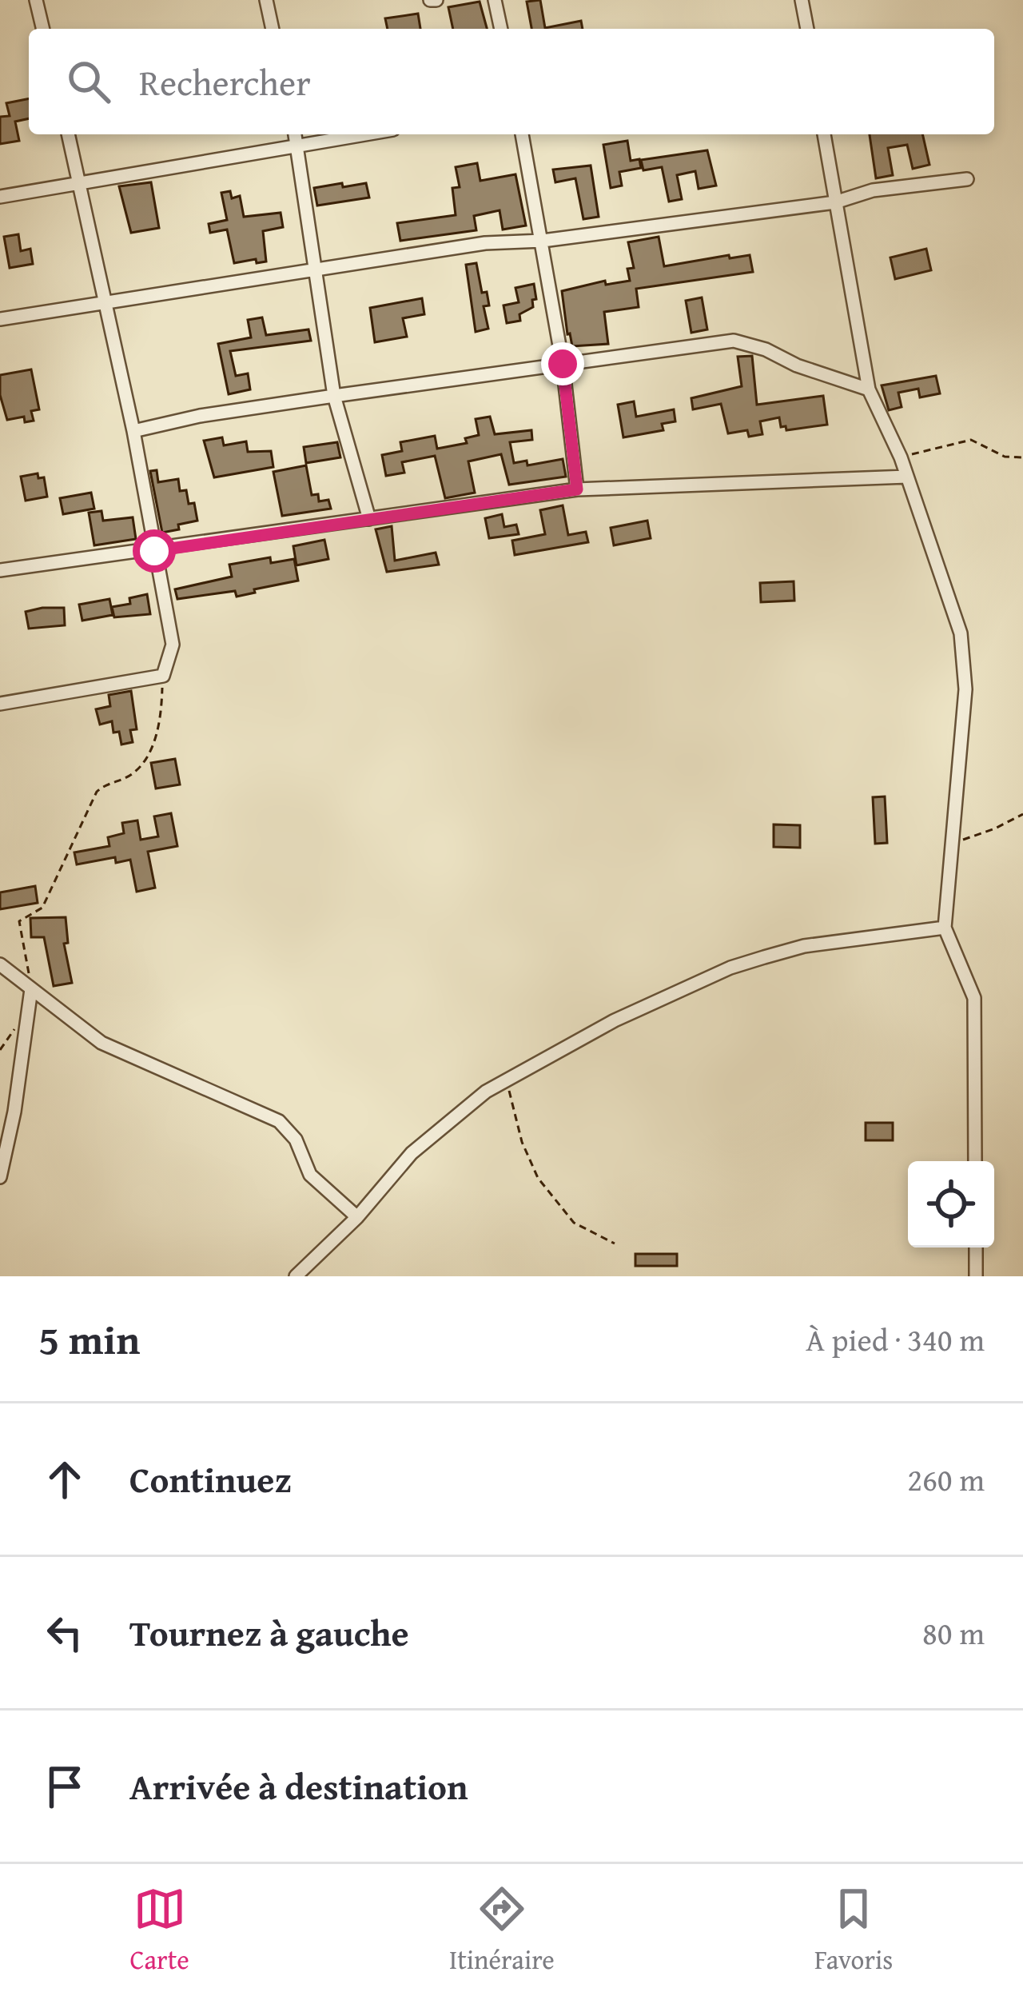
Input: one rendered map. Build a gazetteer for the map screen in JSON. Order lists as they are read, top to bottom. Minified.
{"page":{"search":"Rechercher","heading":["5 min","À pied · 340 m"],"list":[["Continuez","260 m"],["Tournez à gauche","80 m"],"Arrivée à destination"],"nav":["Carte","Itinéraire","Favoris"]}}
